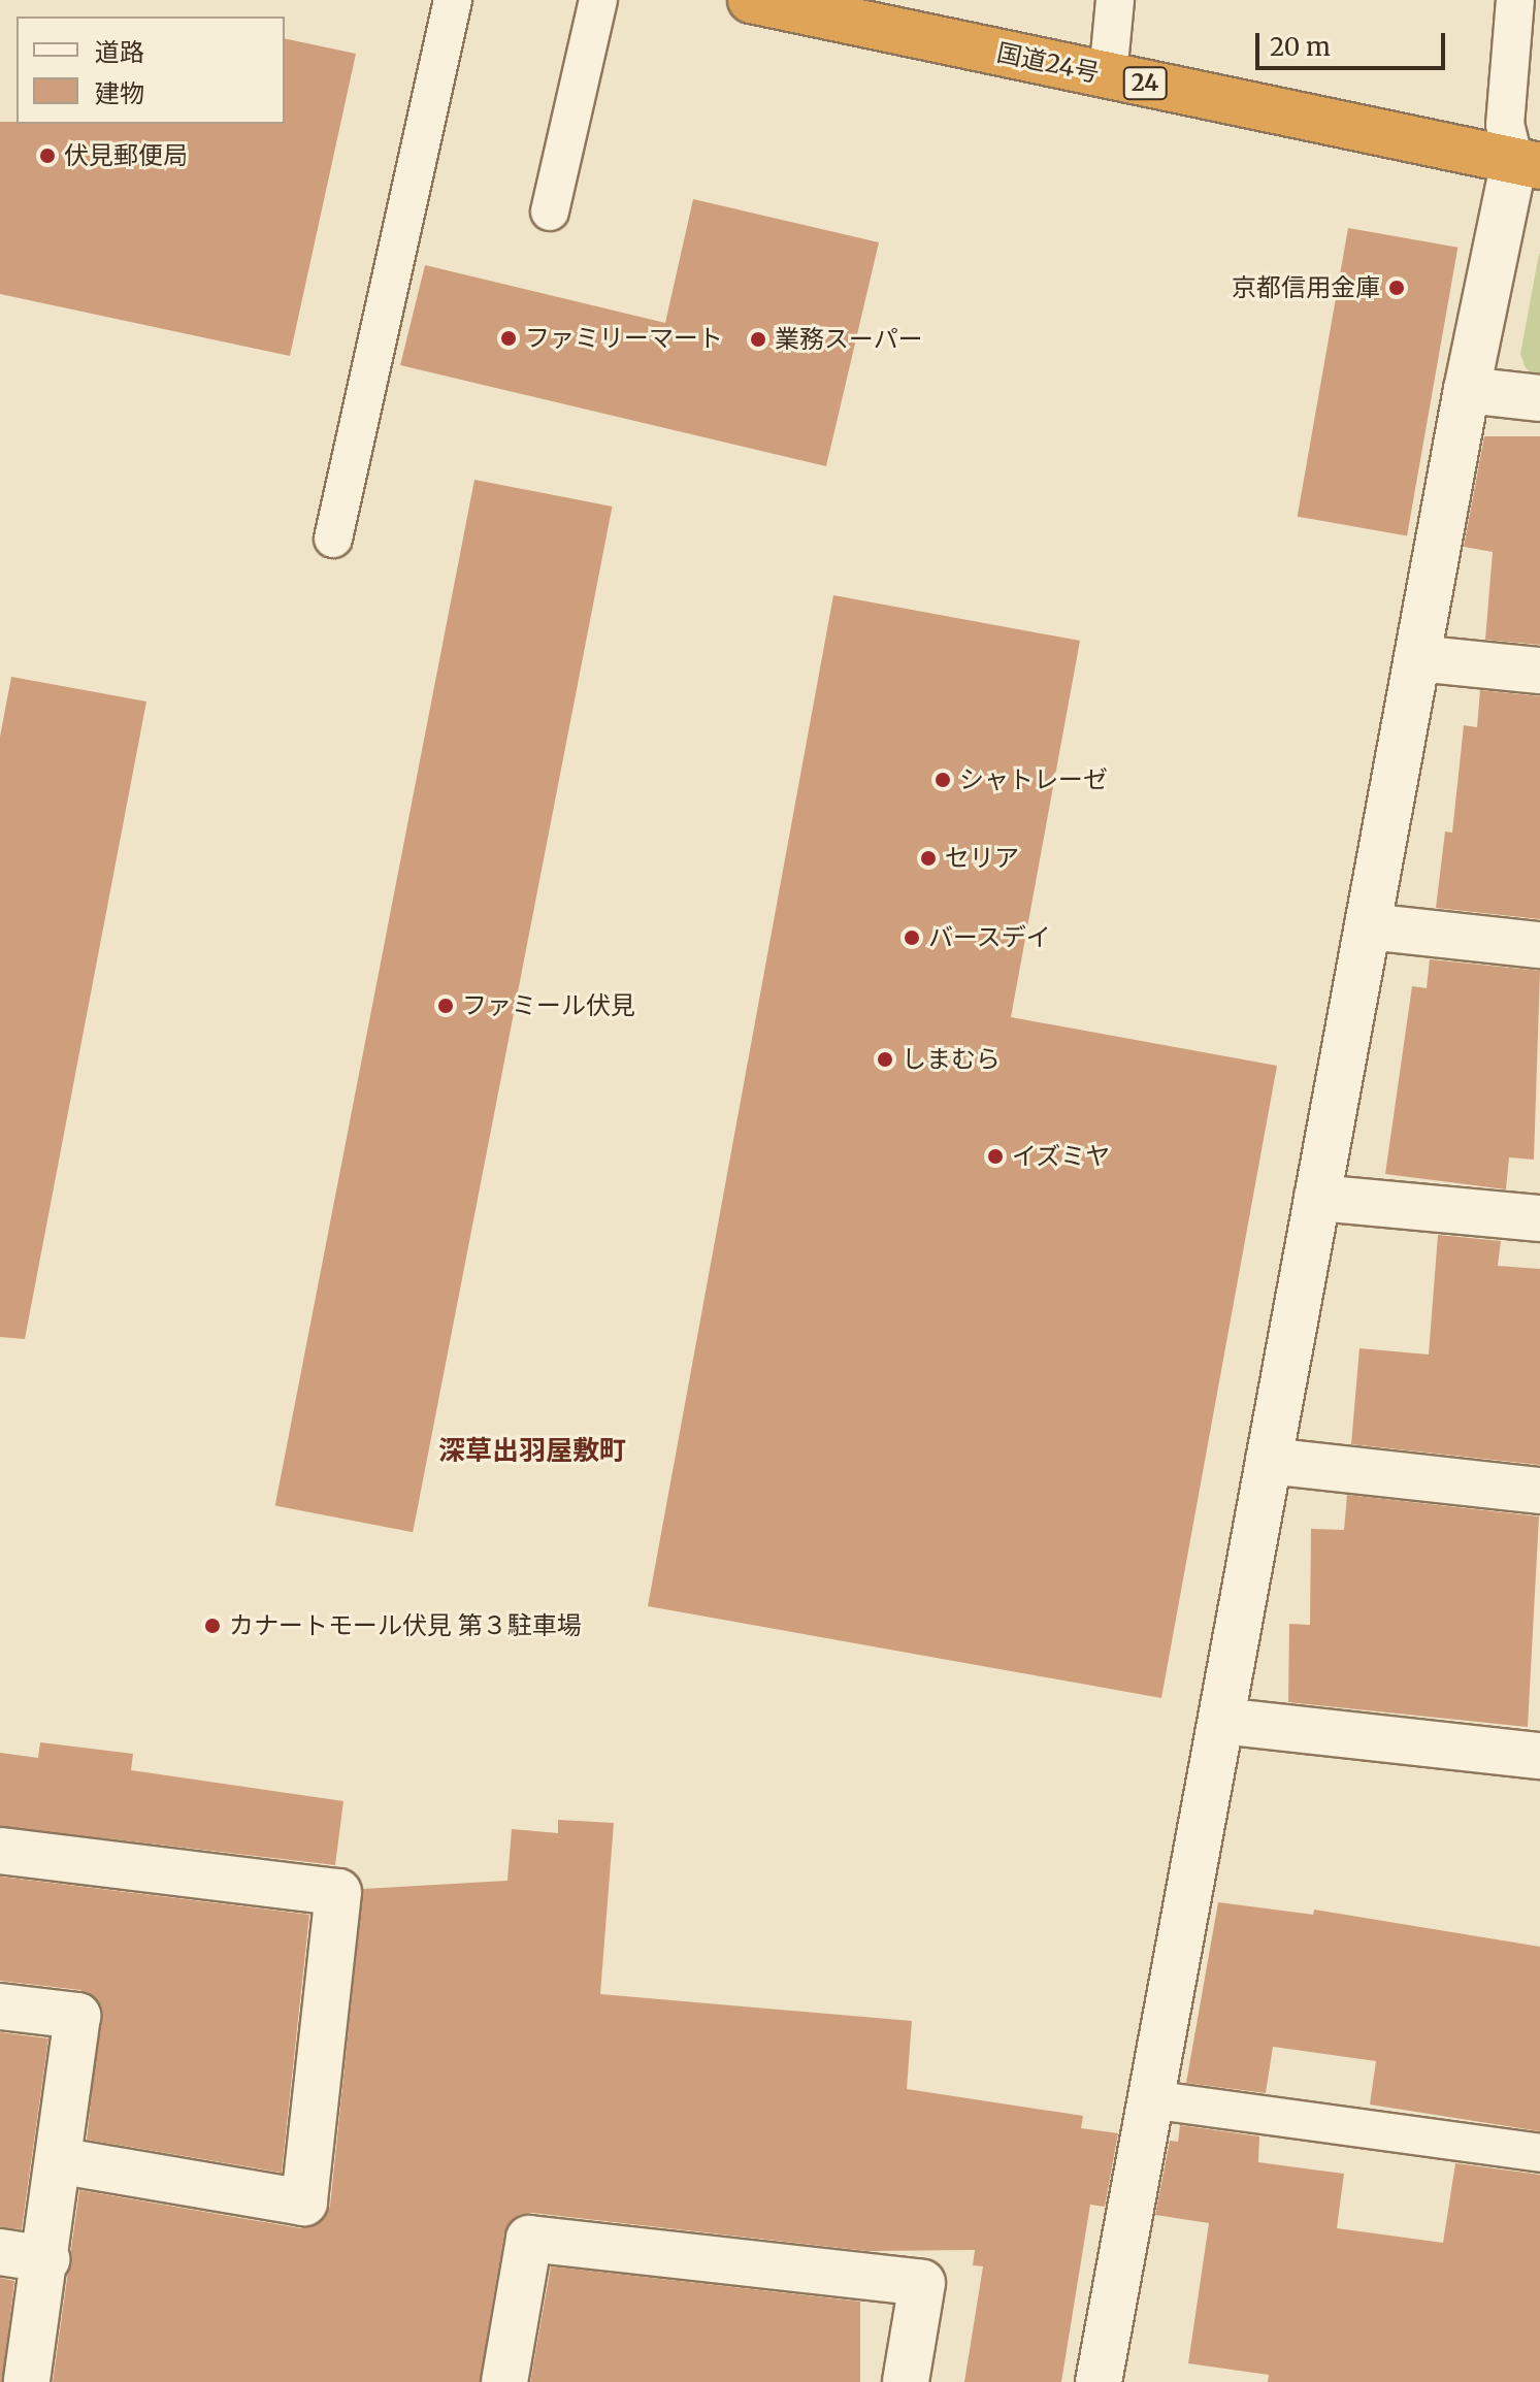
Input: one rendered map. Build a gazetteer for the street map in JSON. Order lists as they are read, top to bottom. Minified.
{"streets":{"highway":["国道24号","24"]},"districts":["深草出羽屋敷町"],"places":["伏見郵便局","京都信用金庫","ファミリーマート","業務スーパー","シャトレーゼ","セリア","バースデイ","ファミール伏見","しまむら","イズミヤ","カナートモール伏見 第３駐車場"],"legend":["道路","建物"],"scale_bar":"20 m"}
